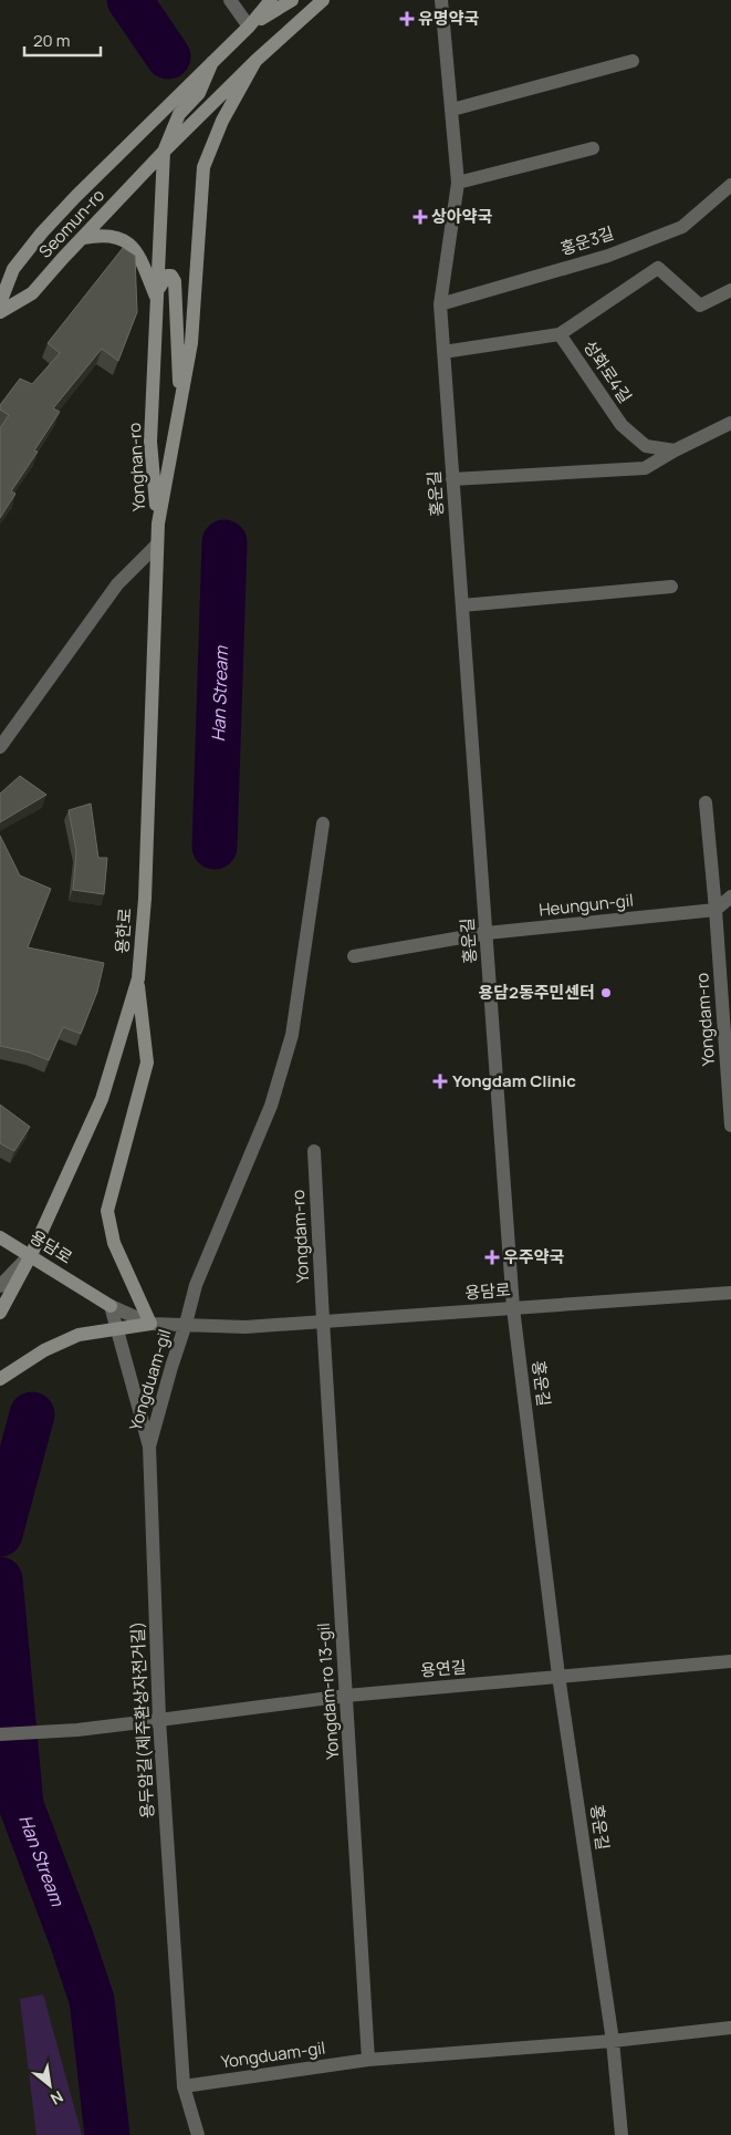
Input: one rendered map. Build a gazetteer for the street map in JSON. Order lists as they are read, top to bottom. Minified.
{"streets":{"main road":["Seomun-ro","Yonghan-ro","용한로","용담로"],"street":["홍운3길","성화로4길","홍운길","Heungun-gil","Yongdam-ro","Yongduam-gil","용연길","Yongdam-ro 13-gil","용두암길(제주환상자전거길)"]},"crossings":[["Seomun-ro","Yonghan-ro"],["홍운3길","홍운길"],["성화로4길","홍운길"],["Yonghan-ro","용한로"],["홍운길","Heungun-gil"],["홍운길","용담로"],["홍운길","용연길"],["Heungun-gil","Yongdam-ro"],["용한로","용담로"],["Yongdam-ro","용담로"],["Yongdam-ro","Yongdam-ro 13-gil"],["용담로","Yongdam-ro 13-gil"],["용담로","용두암길(제주환상자전거길)"],["Yongduam-gil","Yongdam-ro 13-gil"],["Yongduam-gil","용두암길(제주환상자전거길)"],["용연길","Yongdam-ro 13-gil"],["용연길","용두암길(제주환상자전거길)"]],"water":["Han Stream"],"places":{"health":["유명약국","상아약국","Yongdam Clinic","우주약국"],"other":["용담2동주민센터"]},"scale_bar":"20 m","north":"bottom right"}
